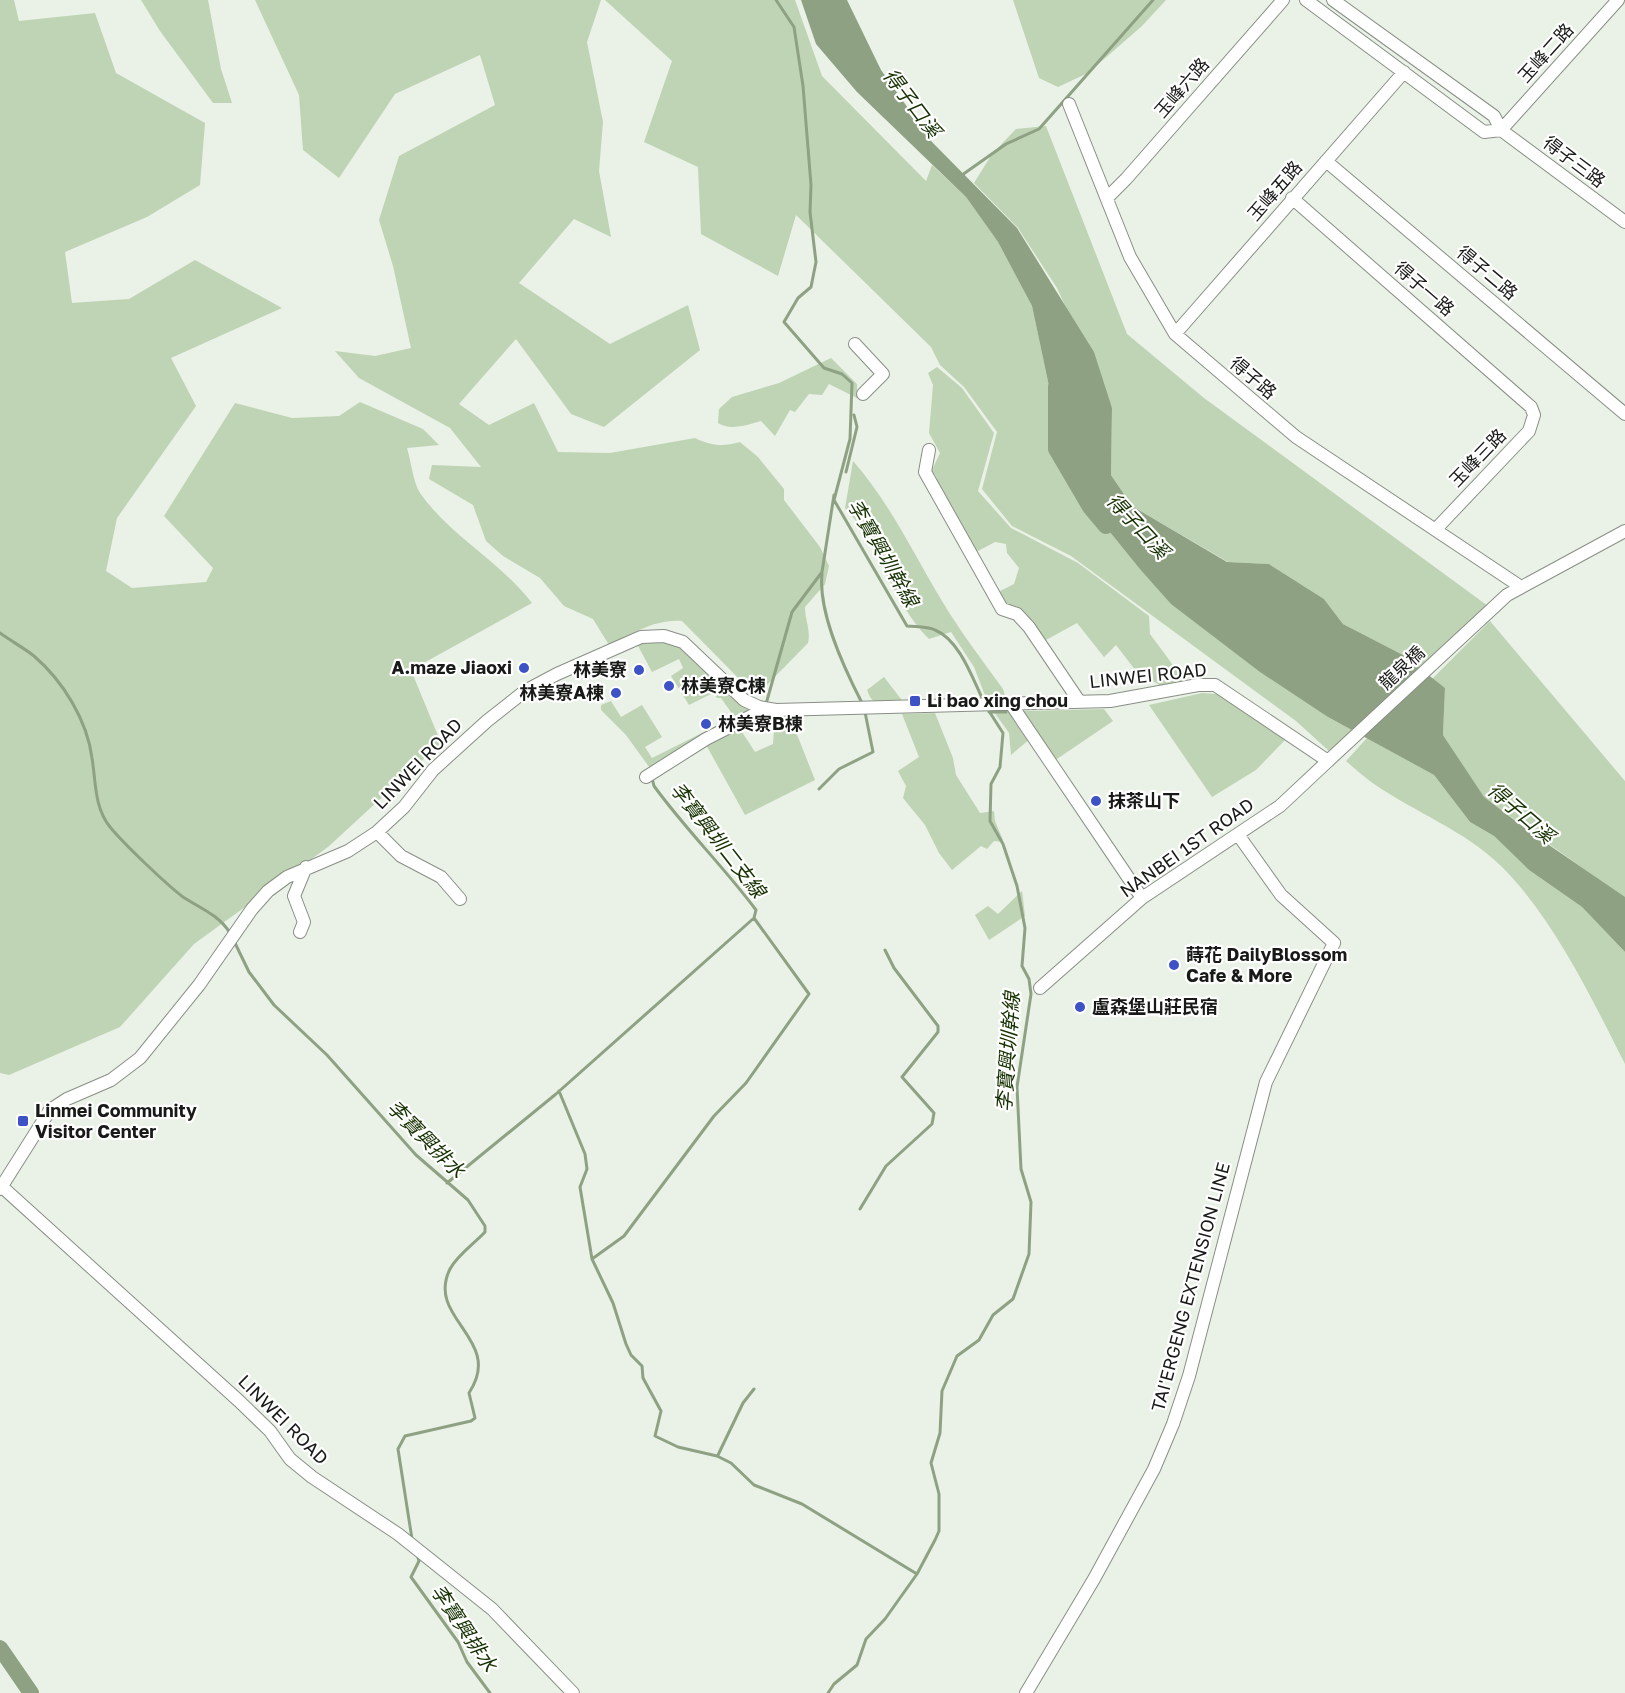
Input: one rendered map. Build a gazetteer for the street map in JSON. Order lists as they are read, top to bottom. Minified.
{"streets":{"street":["玉峰二路","玉峰六路","得子三路","玉峰五路","得子二路","得子一路","得子路","玉峰三路","龍泉橋","LINWEI ROAD","NANBEI 1ST ROAD","TAI'ERGENG EXTENSION LINE"]},"crossings":[["玉峰二路","得子三路"],["玉峰六路","得子路"],["玉峰五路","得子二路"],["玉峰五路","得子一路"],["玉峰五路","得子路"],["得子一路","玉峰三路"],["得子路","玉峰三路"],["得子路","龍泉橋"],["龍泉橋","LINWEI ROAD"],["龍泉橋","NANBEI 1ST ROAD"],["LINWEI ROAD","NANBEI 1ST ROAD"],["NANBEI 1ST ROAD","TAI'ERGENG EXTENSION LINE"]],"water":["得子口溪","李寶興圳幹線","李寶興圳二支線","李寶興排水"],"places":{"other":["A.maze Jiaoxi","林美寮","林美寮C棟","林美寮A棟","林美寮B棟","抹茶山下","蒔花 DailyBlossom Cafe & More","盧森堡山莊民宿"],"transit":["Li bao xing chou","Linmei Community Visitor Center"]}}
